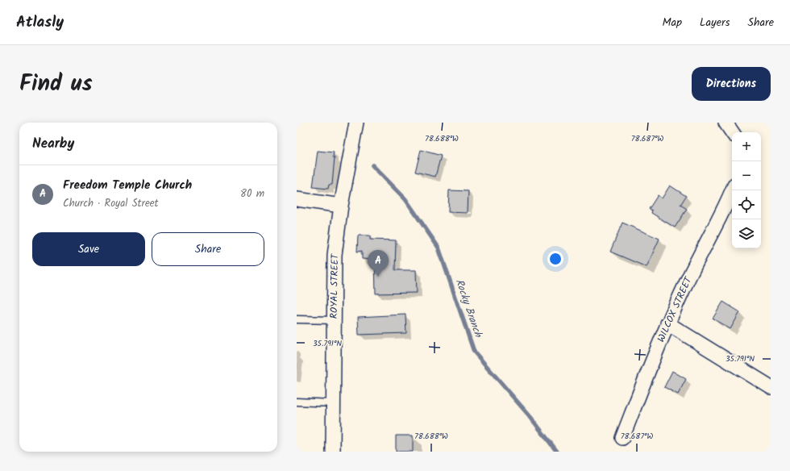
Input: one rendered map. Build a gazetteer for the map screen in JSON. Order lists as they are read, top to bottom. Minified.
{"streets":{"street":["ROYAL STREET","WILCOX STREET"]},"water":["Rocky Branch"],"page":{"header":"Atlasly","nav":["Map","Layers","Share"],"title":"Find us","buttons":["Directions",["Save","Share"]],"heading":"Nearby","map_buttons":["+","−"],"list":[{"mark":"A","name":"Freedom Temple Church","note":"Church · Royal Street","value":"80 m"}],"pins":"A"},"coordinates":["78.688°W","78.687°W","35.791°N"]}
